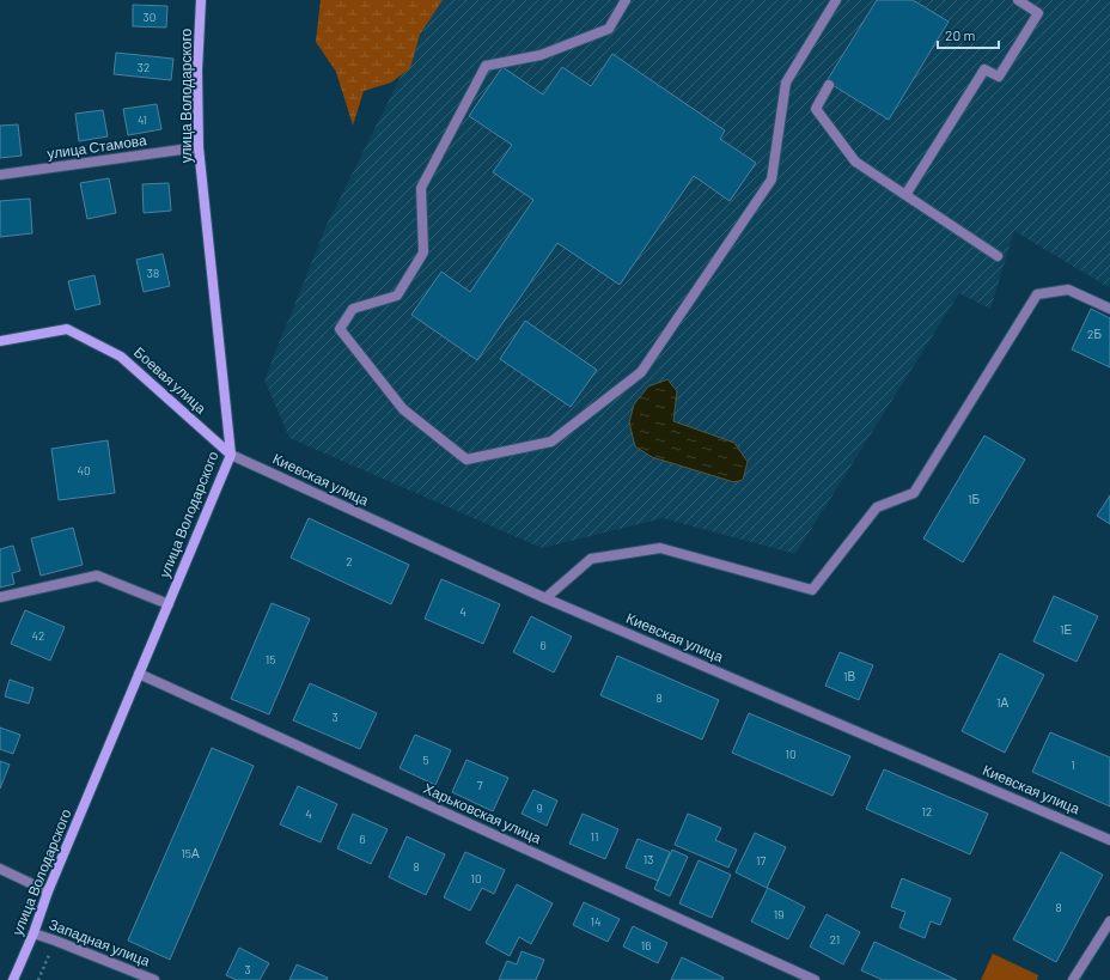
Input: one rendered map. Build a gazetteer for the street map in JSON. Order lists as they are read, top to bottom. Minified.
{"streets":{"main road":["улица Володарского","Боевая улица"],"street":["улица Стамова","Киевская улица","Харьковская улица","Западная улица"]},"crossings":[["улица Володарского","улица Стамова"],["улица Володарского","Боевая улица"],["улица Володарского","Киевская улица"],["улица Володарского","Харьковская улица"],["улица Володарского","Западная улица"],["Боевая улица","Киевская улица"]],"house_numbers":["30","32","41","38","2Б","40","1Б","2","4","1Е","42","6","15","1В","8","1А","3","10","5","1","7","9","12","4","11","6","15А","13","17","8","10","8","19","14","21","16","3"],"scale_bar":"20 m"}
